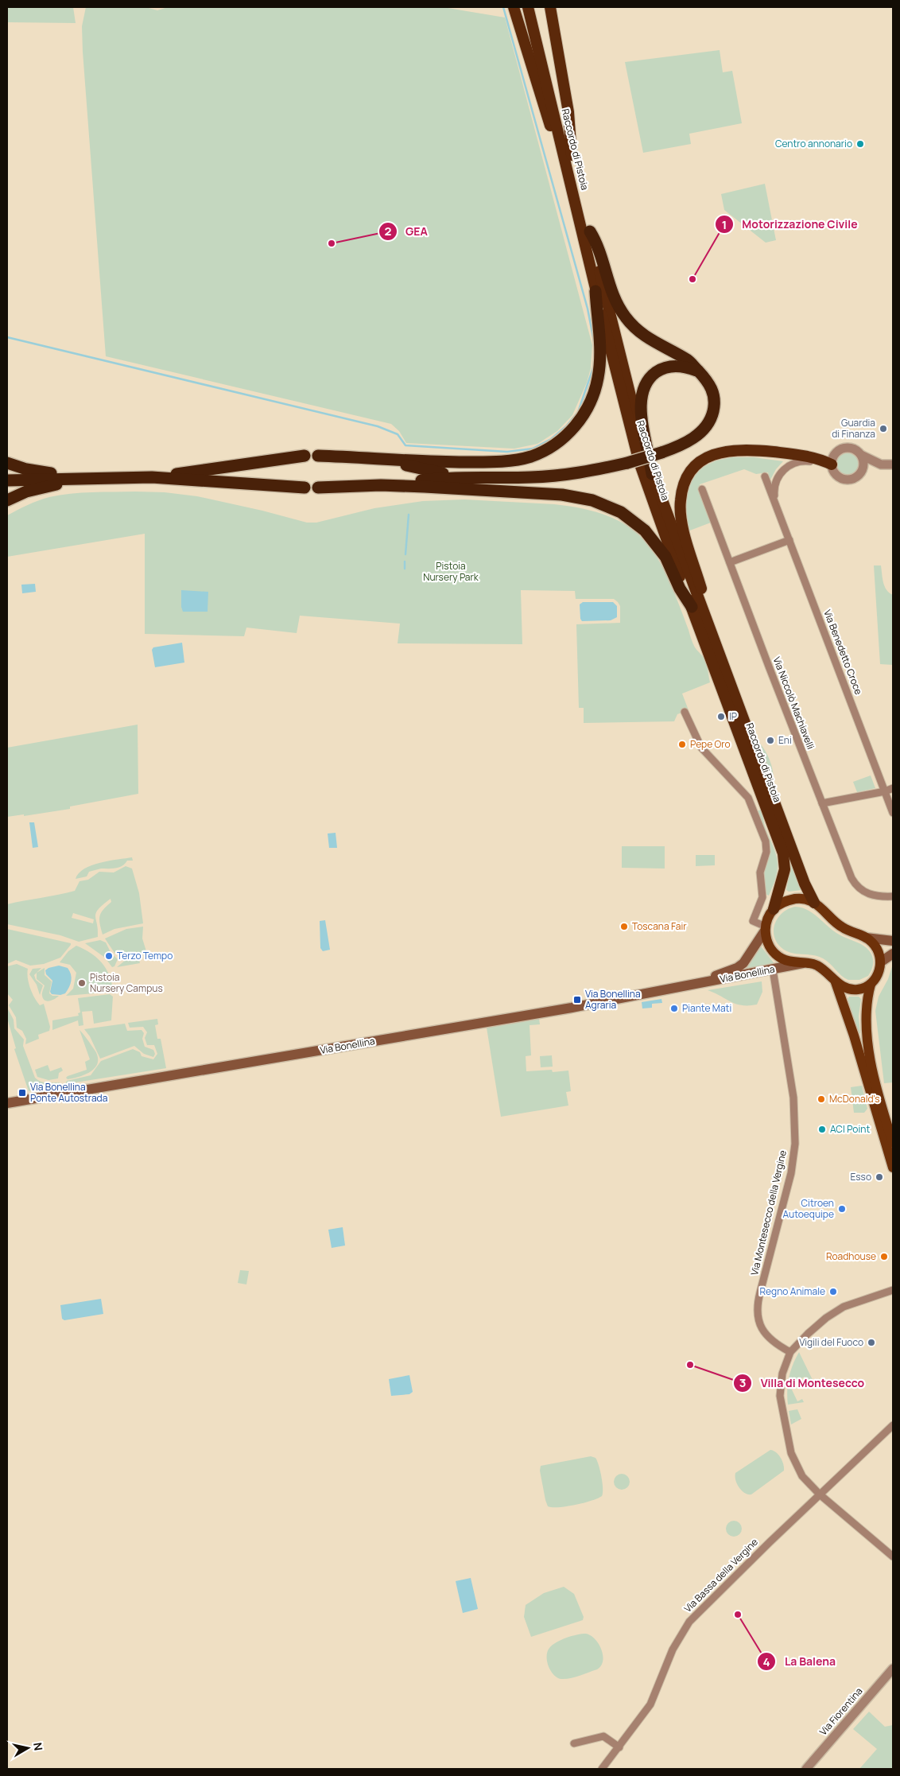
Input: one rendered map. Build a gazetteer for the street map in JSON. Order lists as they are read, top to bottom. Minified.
{"streets":{"highway":["Raccordo di Pistoia"],"main road":["Via Bonellina"],"street":["Via Benedetto Croce","Via Niccolò Machiavelli","Via Montesecco della Vergine","Via Bassa della Vergine","Via Fiorentina"]},"crossings":[["Via Bonellina","Via Montesecco della Vergine"]],"parks":["Pistoia Nursery Park"],"places":{"other":["Centro annonario","GEA","Motorizzazione Civile","Guardia di Finanza","IP","Eni","Pepe Oro","Toscana Fair","Terzo Tempo","Pistoia Nursery Campus","Piante Mati","McDonald's","ACI Point","Esso","Citroen Autoequipe","Roadhouse","Regno Animale","Vigili del Fuoco","Villa di Montesecco","La Balena"],"transit":["Via Bonellina Agraria","Via Bonellina Ponte Autostrada"]},"north":"right"}
